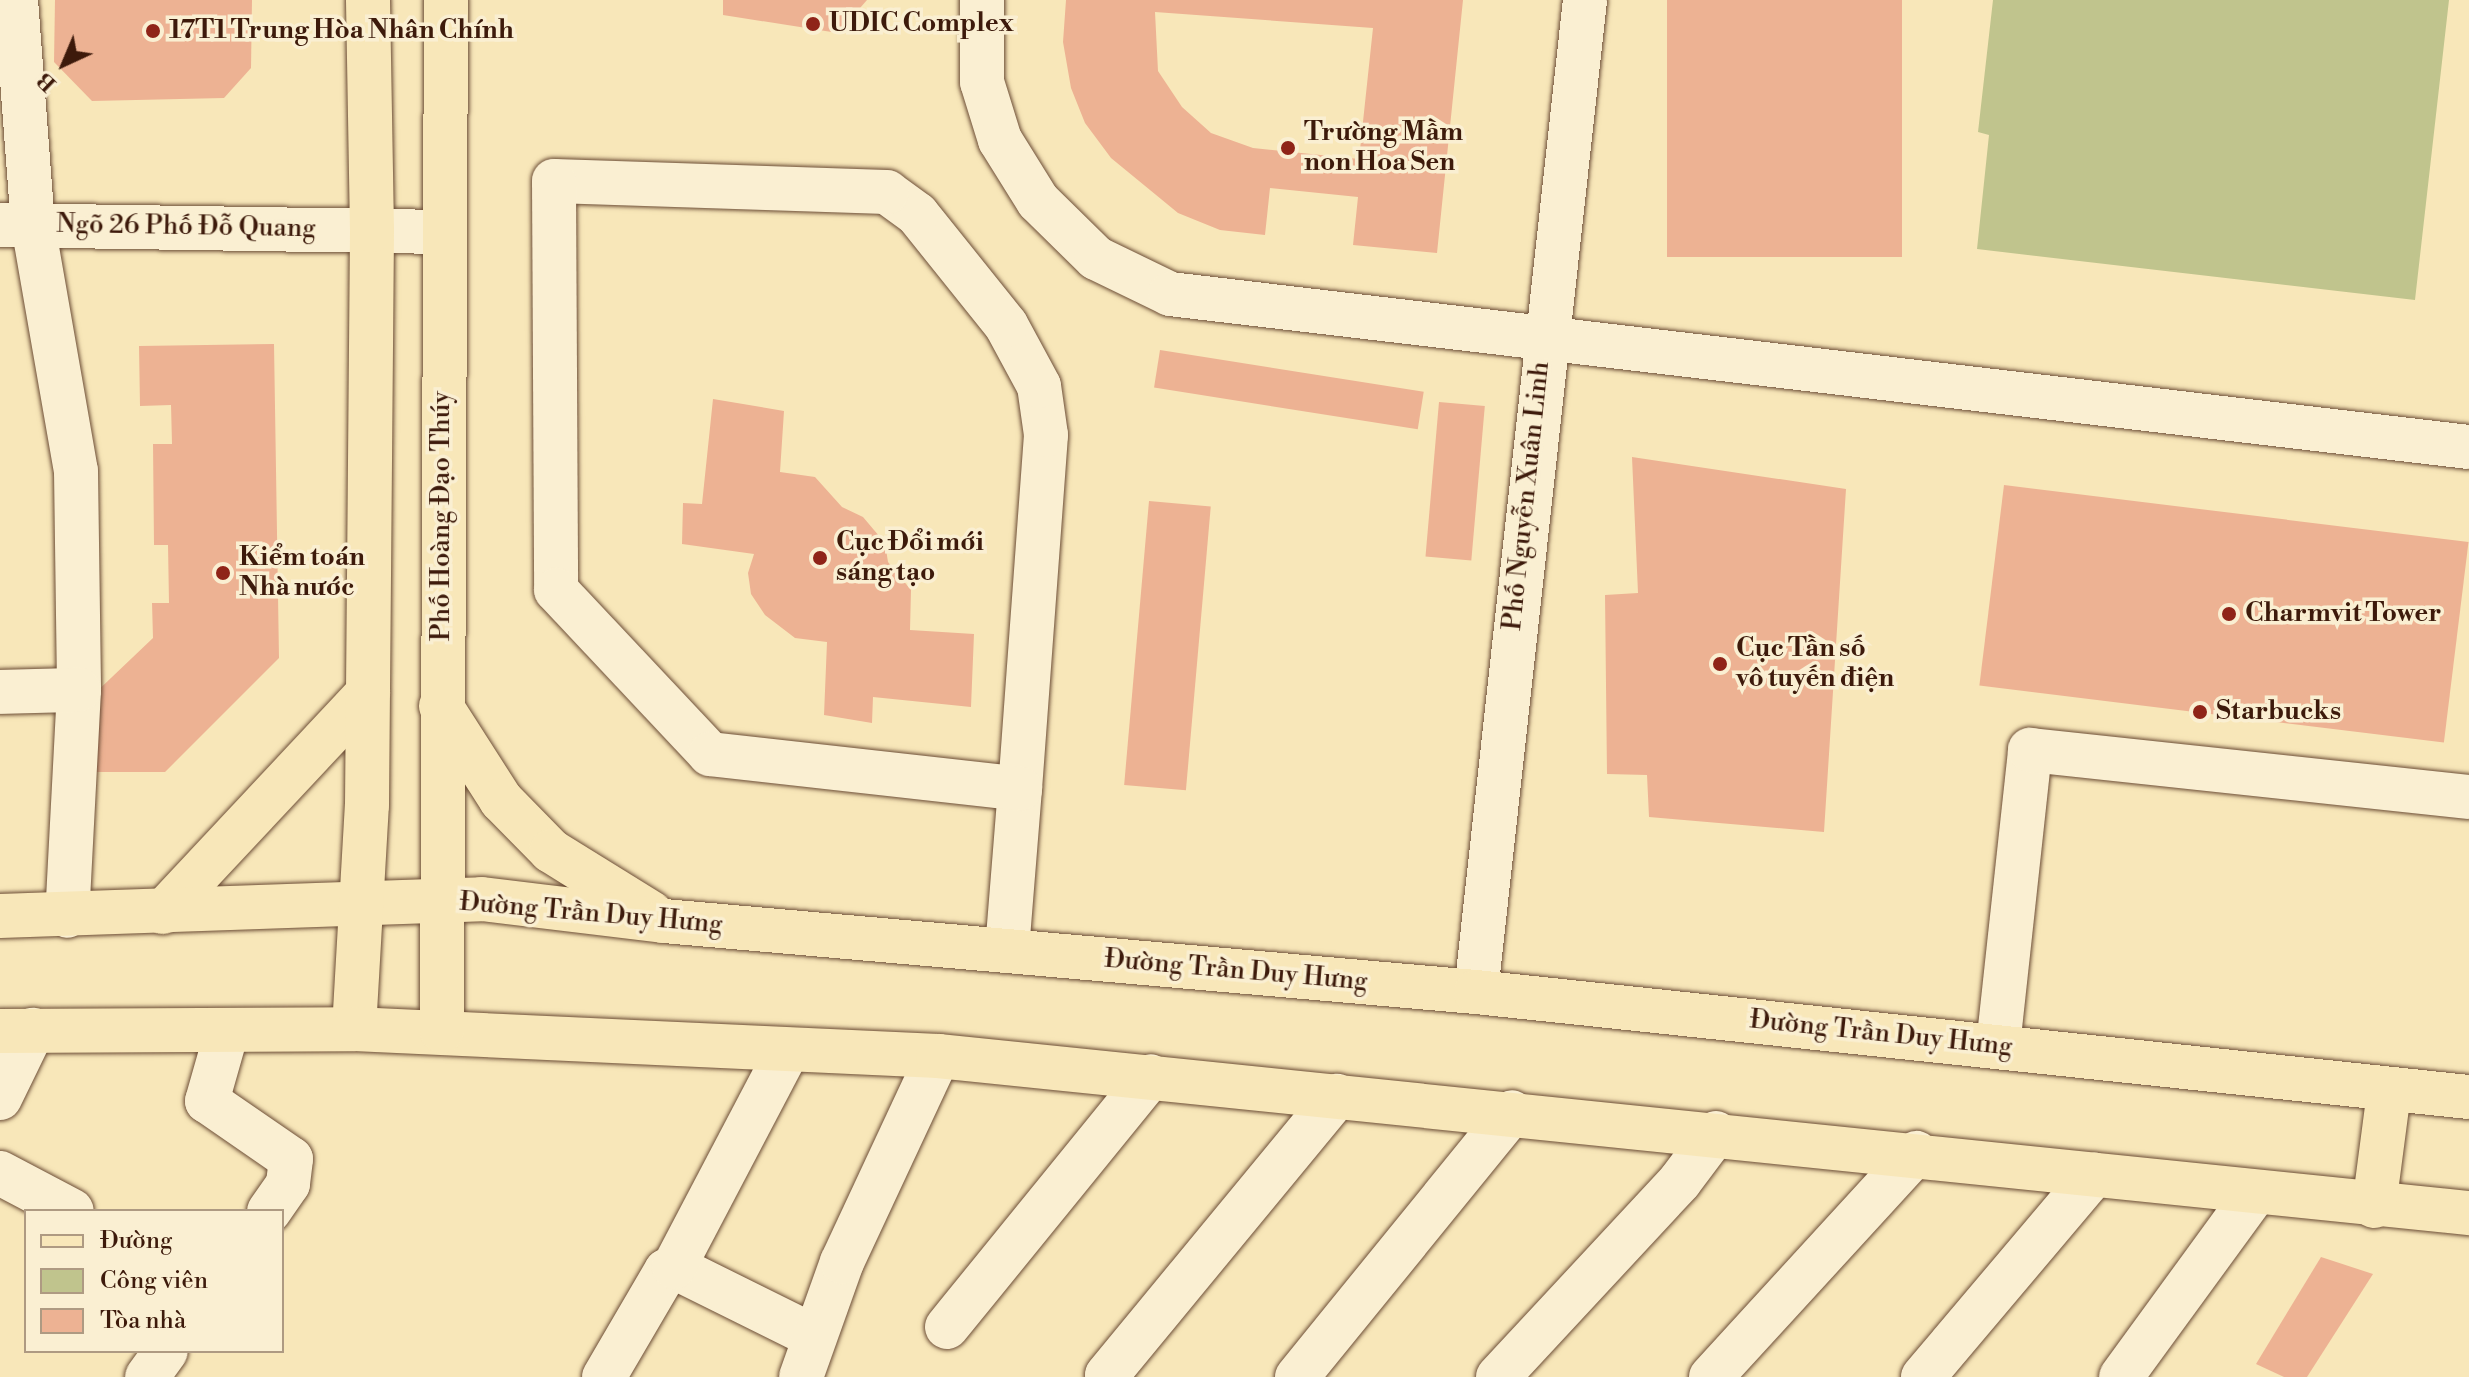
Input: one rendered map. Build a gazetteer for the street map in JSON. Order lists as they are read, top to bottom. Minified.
{"streets":{"main road":["Phố Hoàng Đạo Thúy","Đường Trần Duy Hưng"],"street":["Ngõ 26 Phố Đỗ Quang","Phố Nguyễn Xuân Linh"]},"crossings":[["Ngõ 26 Phố Đỗ Quang","Phố Hoàng Đạo Thúy"],["Phố Nguyễn Xuân Linh","Đường Trần Duy Hưng"],["Phố Hoàng Đạo Thúy","Đường Trần Duy Hưng"]],"places":["UDIC Complex","17T1 Trung Hòa Nhân Chính","Trường Mầm non Hoa Sen","Cục Đổi mới sáng tạo","Kiểm toán Nhà nước","Charmvit Tower","Cục Tần số vô tuyến điện","Starbucks"],"legend":["Đường","Công viên","Tòa nhà"],"north":"bottom left"}
